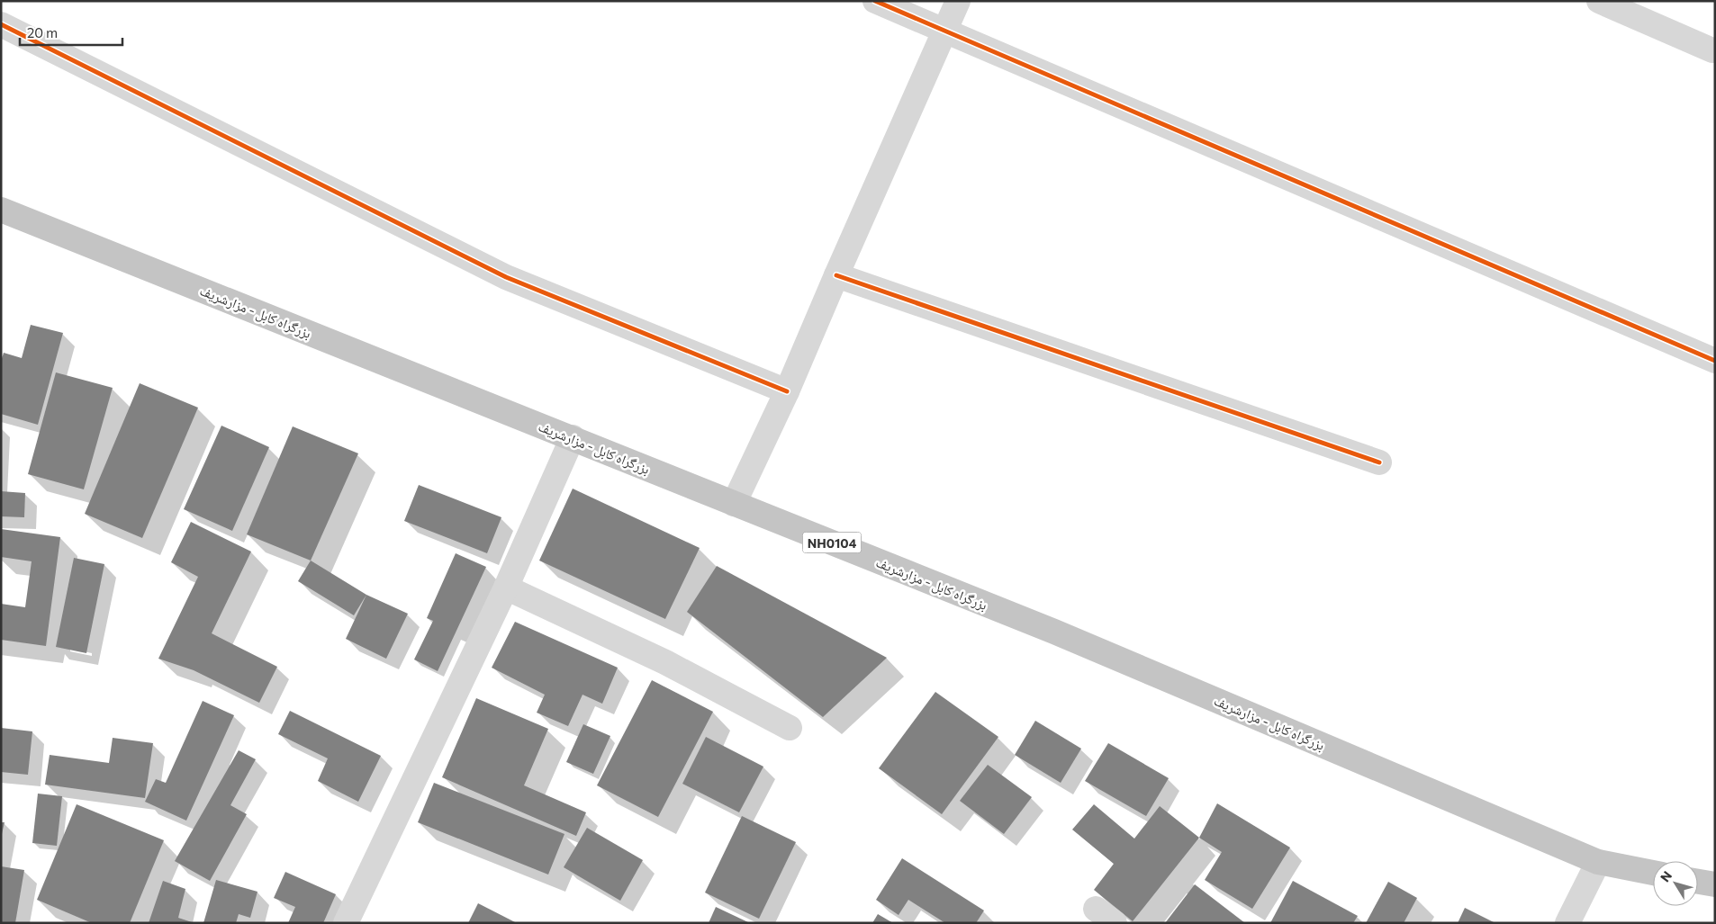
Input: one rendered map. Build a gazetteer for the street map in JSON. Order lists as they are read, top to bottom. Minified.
{"streets":{"highway":["بزرگراه کابل - مزارشریف","NH0104"]},"scale_bar":"20 m","north":"top left"}
